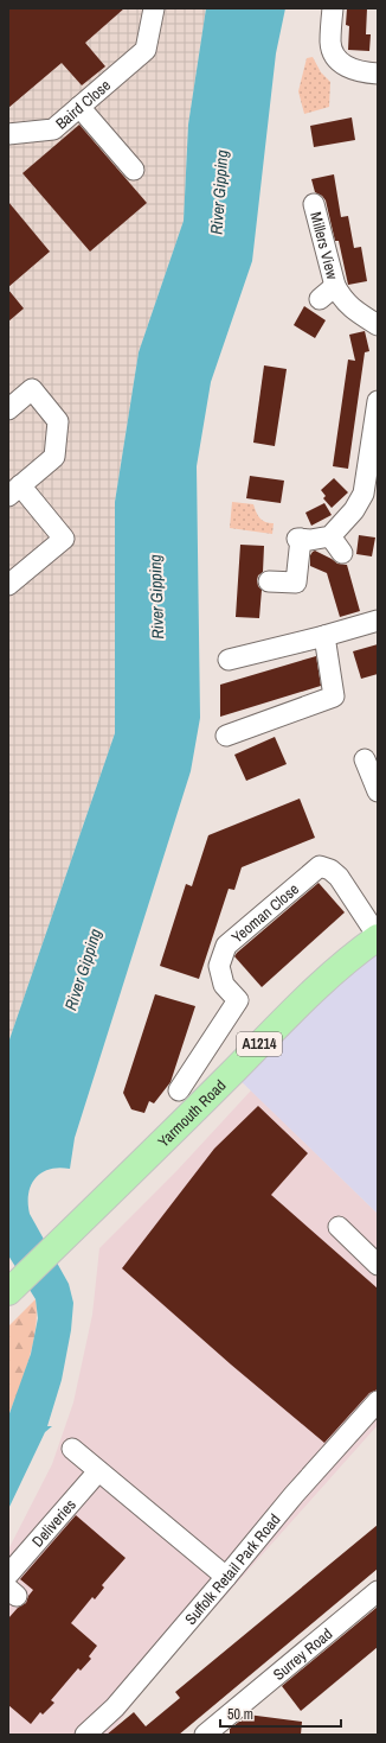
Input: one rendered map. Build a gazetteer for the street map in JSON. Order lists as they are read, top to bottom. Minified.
{"streets":{"main road":["A1214","Yarmouth Road"],"street":["Baird Close","Millers View","Yeoman Close","Deliveries","Suffolk Retail Park Road","Surrey Road"]},"crossings":[["Yeoman Close","Yarmouth Road"]],"water":["River Gipping"],"scale_bar":"50 m"}
